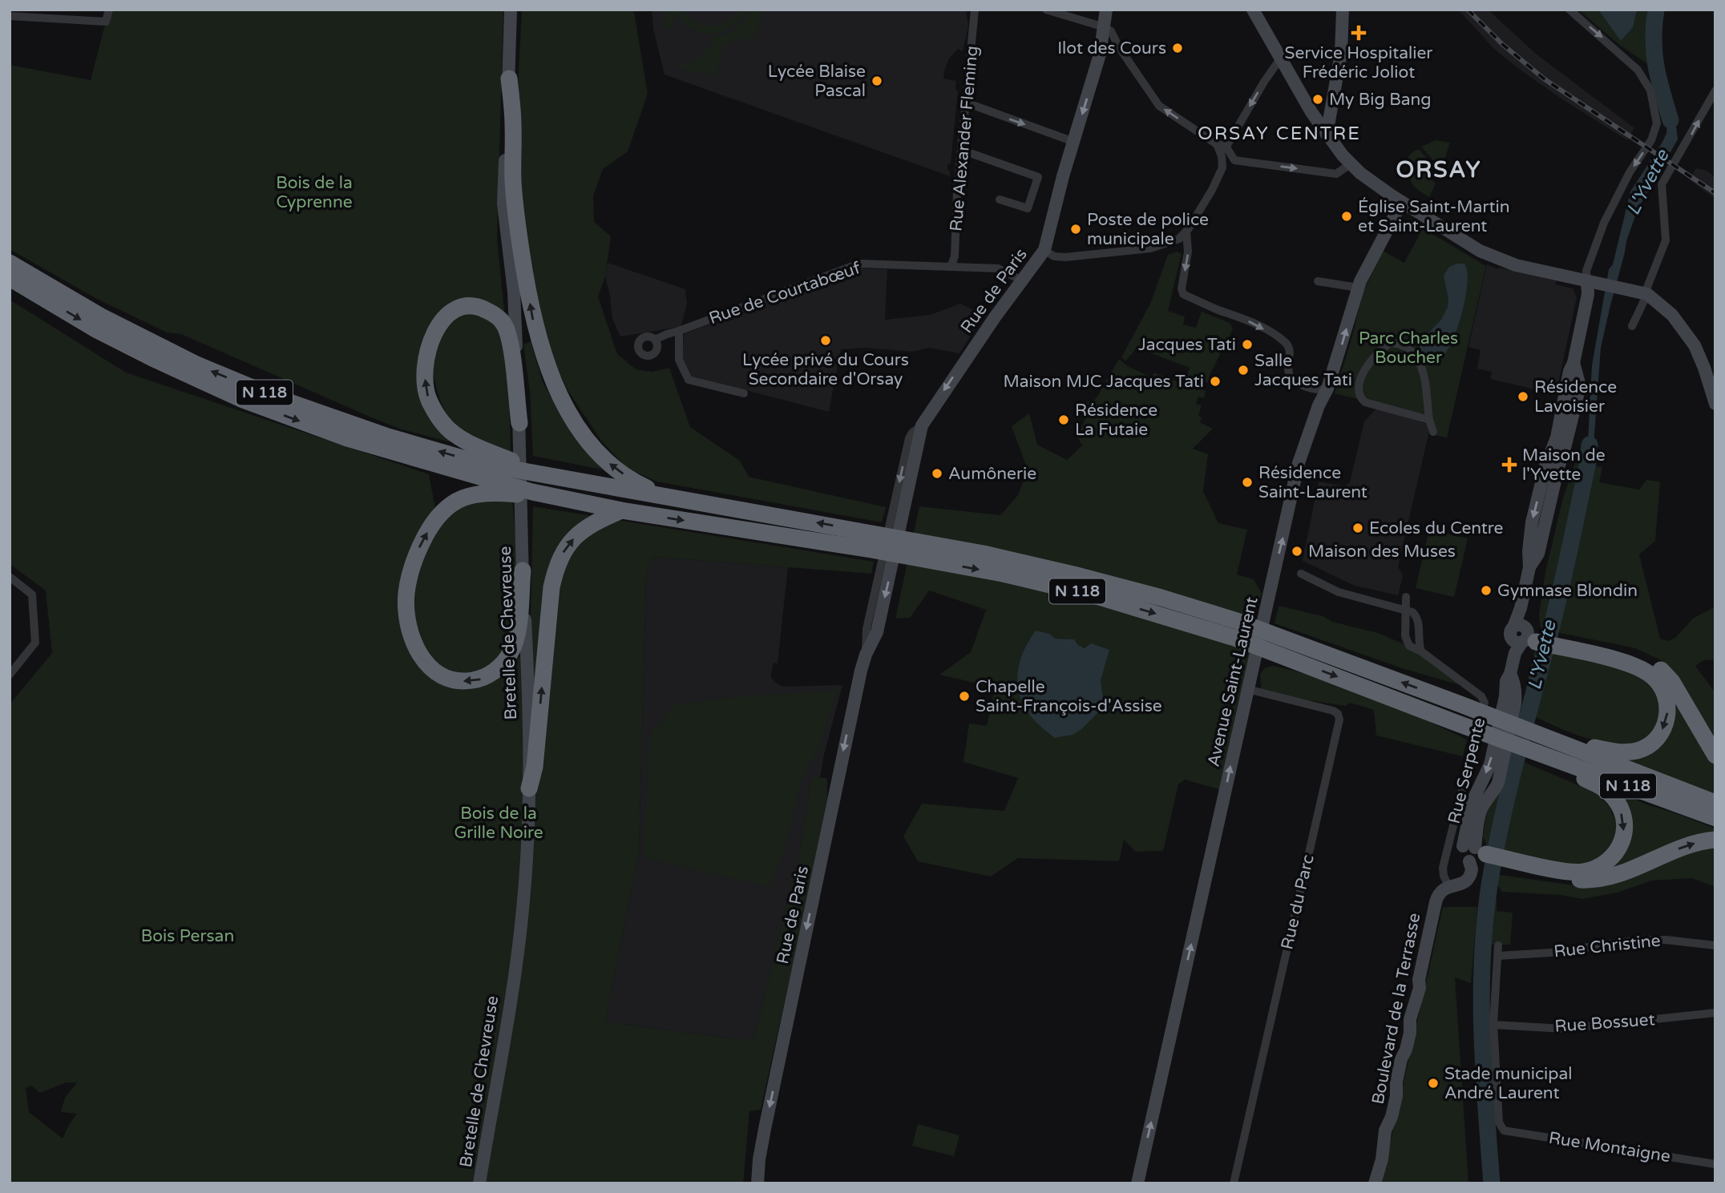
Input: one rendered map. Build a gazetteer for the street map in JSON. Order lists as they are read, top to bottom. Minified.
{"streets":{"highway":["N 118"],"main road":["Rue de Paris","Bretelle de Chevreuse","Avenue Saint-Laurent","Boulevard de la Terrasse"],"street":["Rue Alexander Fleming","Rue de Courtabœuf","Rue Serpente","Rue du Parc","Rue Christine","Rue Bossuet","Rue Montaigne"]},"crossings":[["Rue Alexander Fleming","Rue de Courtabœuf"],["Avenue Saint-Laurent","Rue du Parc"],["Rue Serpente","Boulevard de la Terrasse"],["Rue Bossuet","Rue Montaigne"]],"one_way":["Rue de Paris","Avenue Saint-Laurent"],"districts":["ORSAY CENTRE","ORSAY"],"water":["L'Yvette"],"parks":["Bois de la Cyprenne","Parc Charles Boucher","Bois de la Grille Noire","Bois Persan"],"places":{"health":["Service Hospitalier Frédéric Joliot","Maison de l'Yvette"],"other":["Ilot des Cours","Lycée Blaise Pascal","My Big Bang","Église Saint-Martin et Saint-Laurent","Poste de police municipale","Lycée privé du Cours Secondaire d'Orsay","Jacques Tati","Salle Jacques Tati","Maison MJC Jacques Tati","Résidence Lavoisier","Résidence La Futaie","Aumônerie","Résidence Saint-Laurent","Ecoles du Centre","Maison des Muses","Gymnase Blondin","Chapelle Saint-François-d'Assise","Stade municipal André Laurent"]}}
